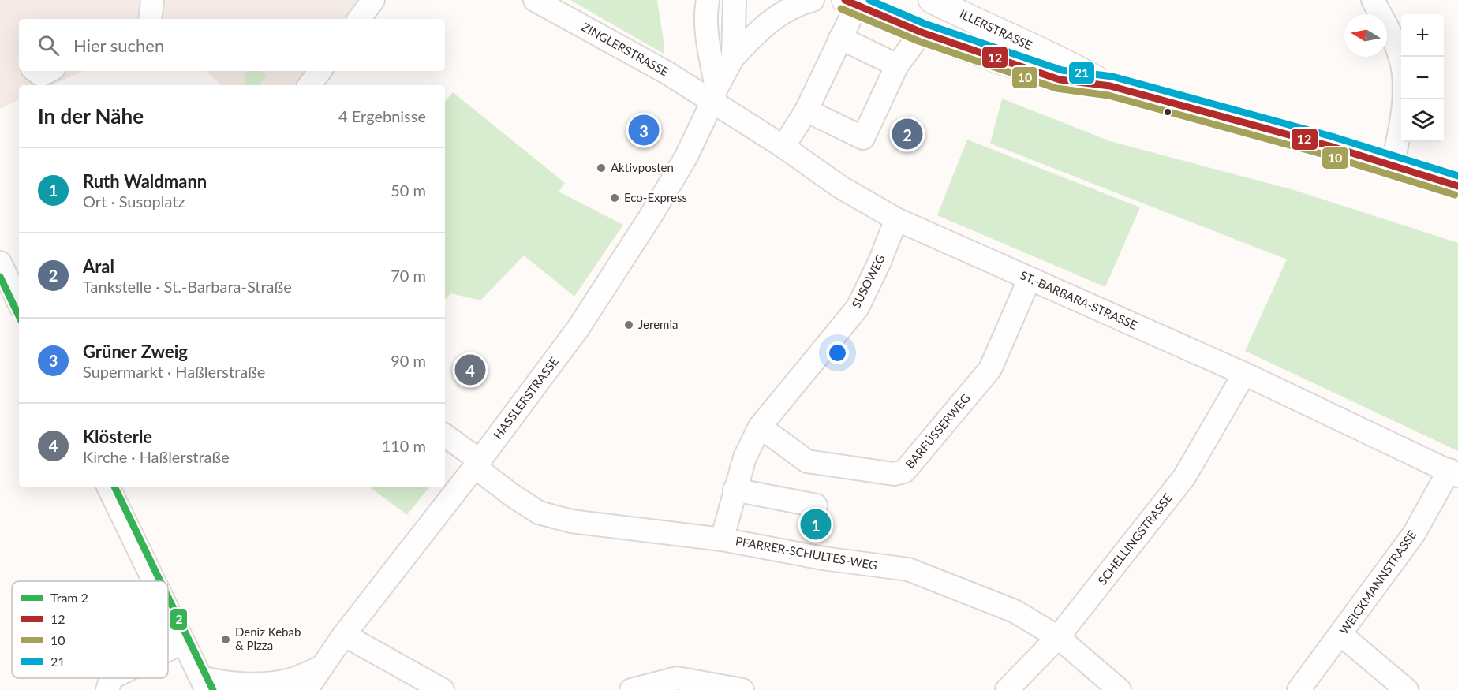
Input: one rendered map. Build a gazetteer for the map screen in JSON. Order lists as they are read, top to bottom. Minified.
{"streets":{"main road":["ILLERSTRASSE"],"street":["ZINGLERSTRASSE","SUSOWEG","ST.-BARBARA-STRASSE","HASSLERSTRASSE","BARFÜSSERWEG","SCHELLINGSTRASSE","PFARRER-SCHULTES-WEG","WEICKMANNSTRASSE"]},"crossings":[["ZINGLERSTRASSE","ST.-BARBARA-STRASSE"],["ZINGLERSTRASSE","HASSLERSTRASSE"],["SUSOWEG","ST.-BARBARA-STRASSE"],["SUSOWEG","BARFÜSSERWEG"],["SUSOWEG","PFARRER-SCHULTES-WEG"],["ST.-BARBARA-STRASSE","HASSLERSTRASSE"],["ST.-BARBARA-STRASSE","BARFÜSSERWEG"],["ST.-BARBARA-STRASSE","SCHELLINGSTRASSE"],["ST.-BARBARA-STRASSE","WEICKMANNSTRASSE"],["HASSLERSTRASSE","PFARRER-SCHULTES-WEG"],["SCHELLINGSTRASSE","PFARRER-SCHULTES-WEG"]],"places":["Aktivposten","Eco-Express","Jeremia","Deniz Kebab & Pizza"],"lines":["transit line 12","transit line 21","transit line 10","tram line 2"],"legend":["Tram 2","12","10","21"],"north":"left","page":{"map_buttons":["+","−"],"search":"Hier suchen","heading":["In der Nähe","4 Ergebnisse"],"pins":["3","2","4","1"],"list":[{"mark":"1","name":"Ruth Waldmann","note":"Ort · Susoplatz","value":"50 m"},{"mark":"2","name":"Aral","note":"Tankstelle · St.-Barbara-Straße","value":"70 m"},{"mark":"3","name":"Grüner Zweig","note":"Supermarkt · Haßlerstraße","value":"90 m"},{"mark":"4","name":"Klösterle","note":"Kirche · Haßlerstraße","value":"110 m"}]}}
